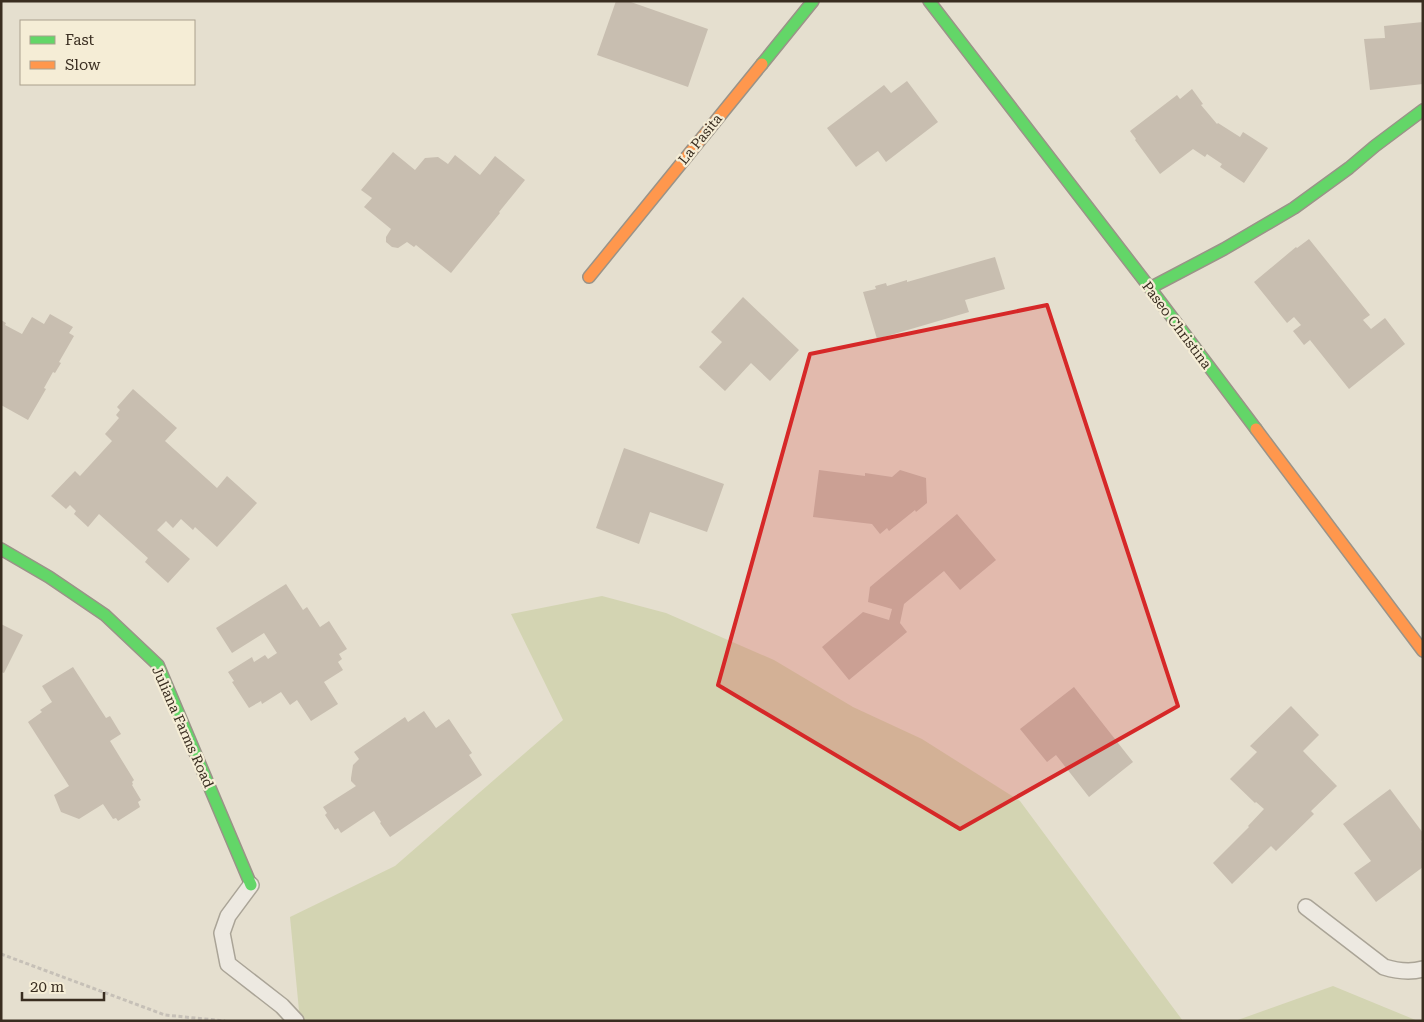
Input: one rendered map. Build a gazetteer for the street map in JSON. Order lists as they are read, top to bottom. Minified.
{"streets":{"street":["La Pasita","Paseo Christina","Juliana Farms Road"]},"legend":["Fast","Slow"],"scale_bar":"20 m"}
